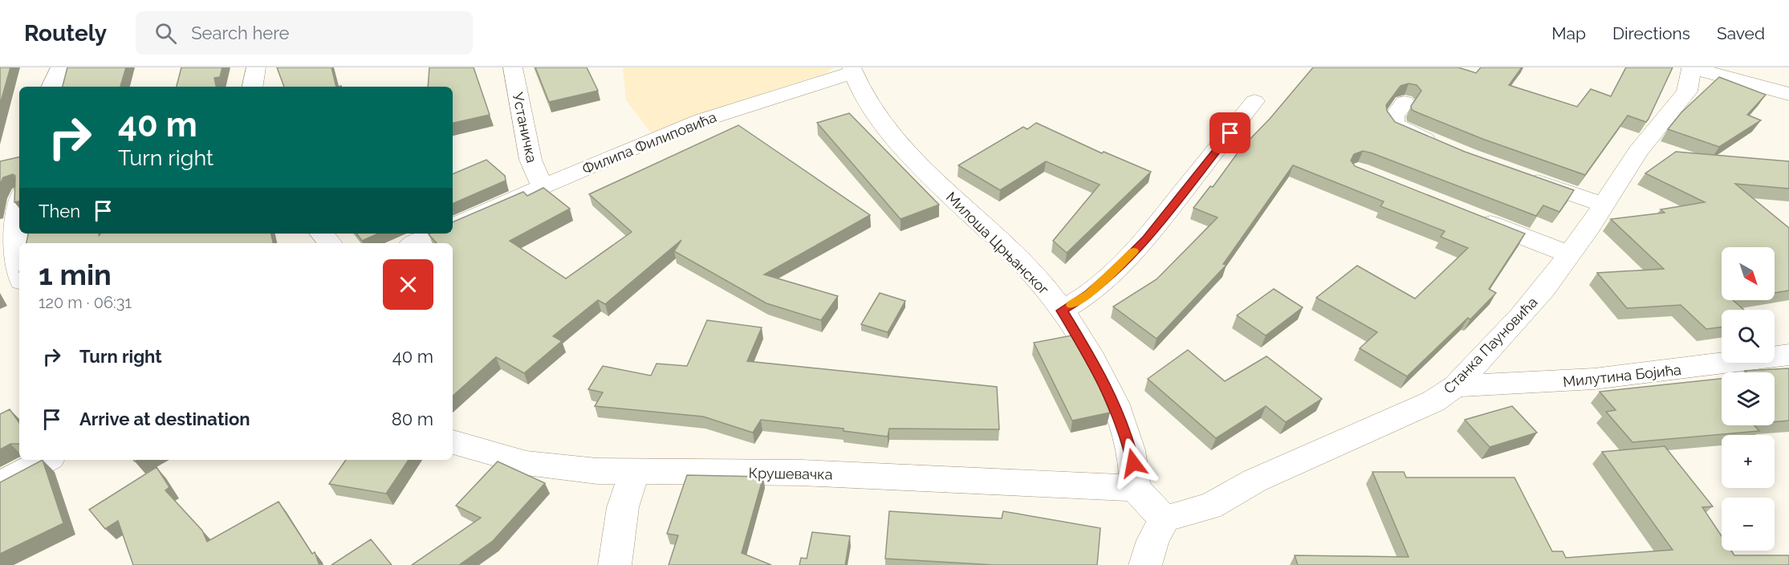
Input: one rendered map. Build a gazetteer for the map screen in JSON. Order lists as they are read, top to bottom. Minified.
{"streets":{"street":["Устаничка","Филипа Филиповића","Милоша Црњанског","Станка Пауновића","Милутина Бојића","Крушевачка"]},"crossings":[["Устаничка","Филипа Филиповића"],["Филипа Филиповића","Милоша Црњанског"],["Милоша Црњанског","Крушевачка"],["Станка Пауновића","Милутина Бојића"]],"north":"bottom right","page":{"header":"Routely","search":"Search here","nav":["Map","Directions","Saved"],"turn":["40 m","Turn right"],"then":"Then","heading":["1 min","120 m · 06:31"],"map_buttons":["+","−"],"list":[{"name":"Turn right","value":"40 m"},{"name":"Arrive at destination","value":"80 m"}]}}
